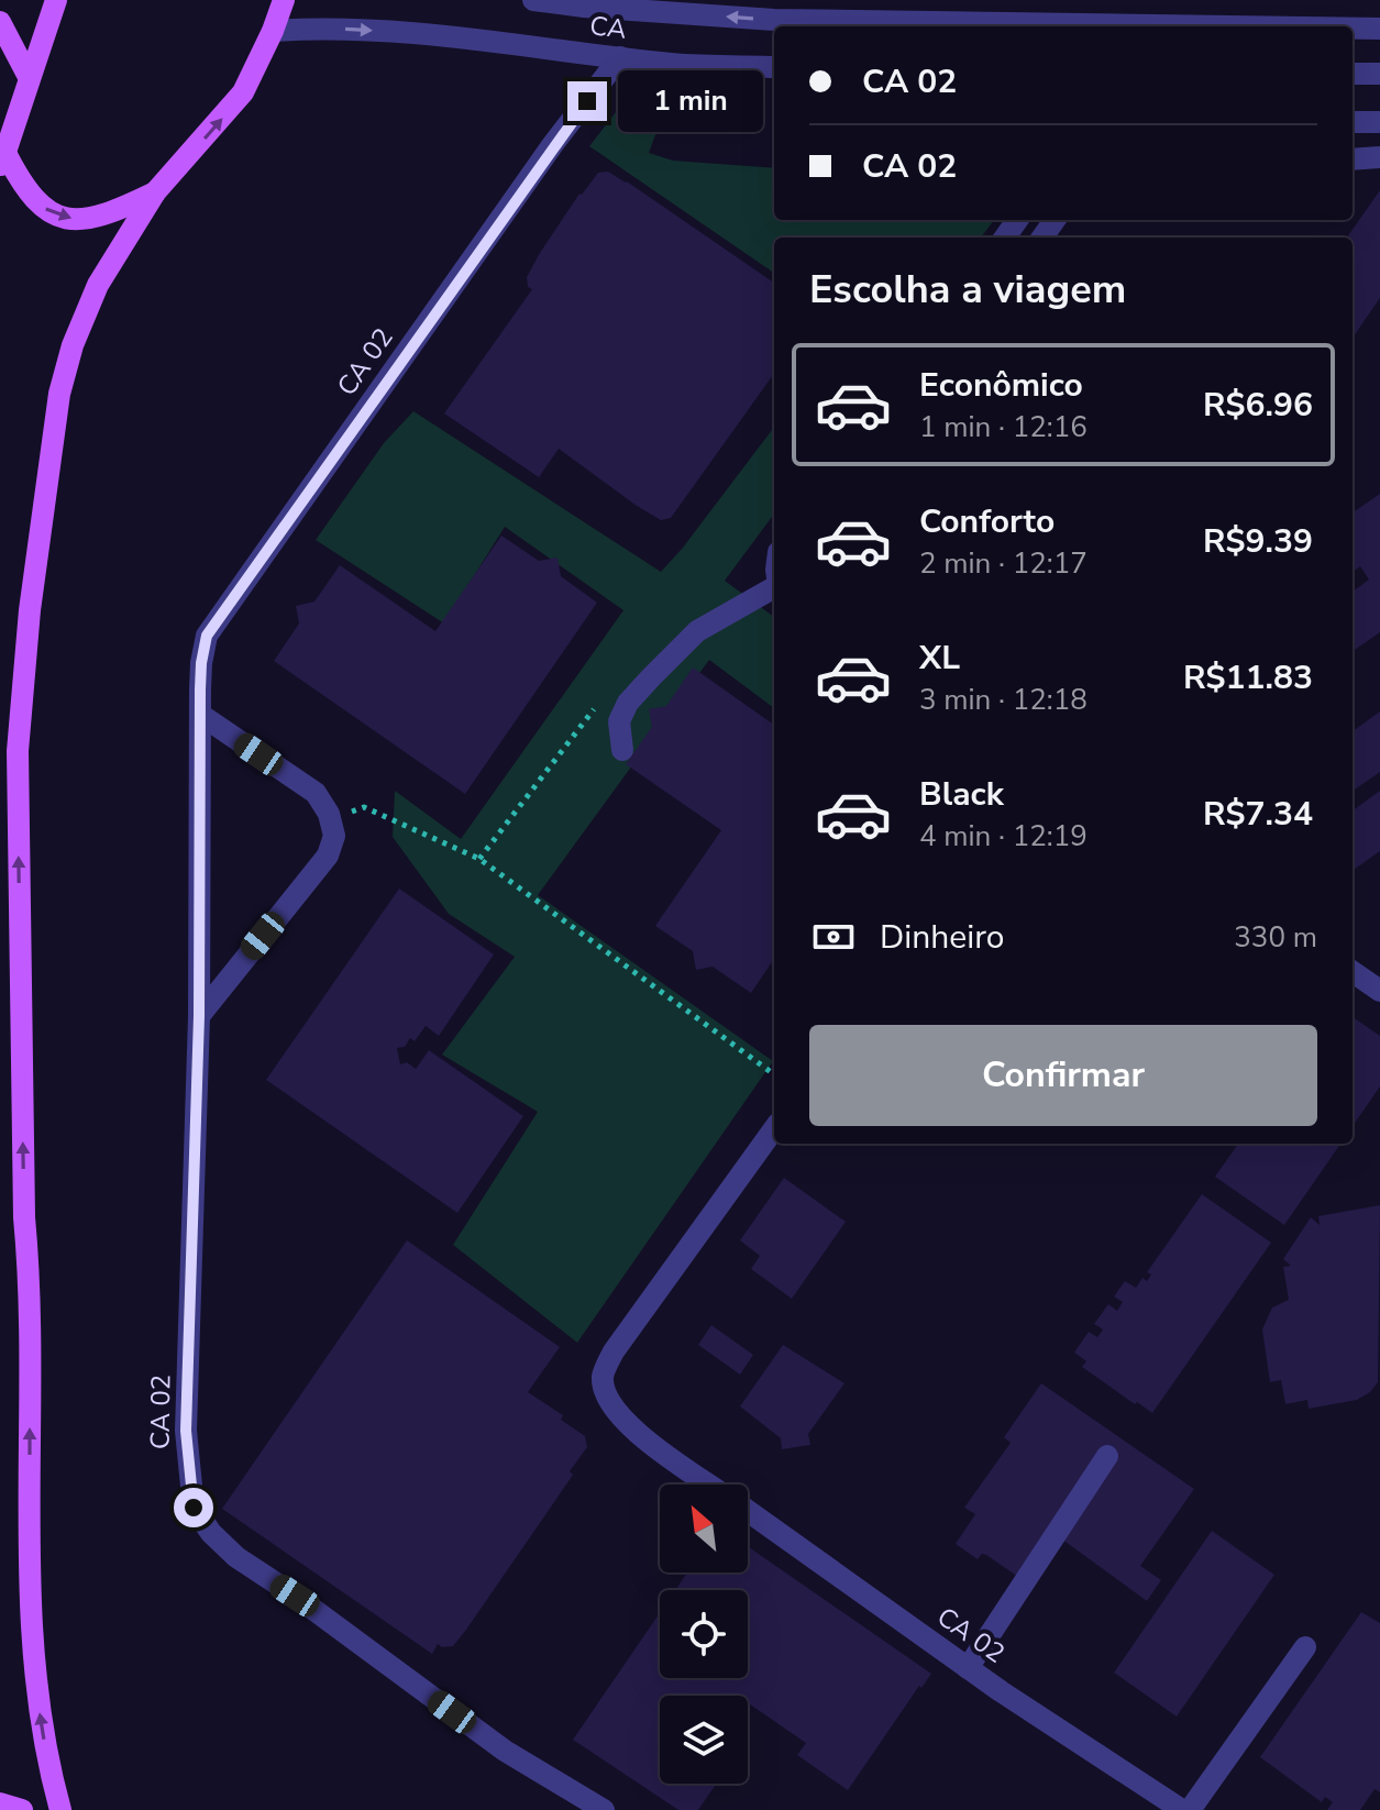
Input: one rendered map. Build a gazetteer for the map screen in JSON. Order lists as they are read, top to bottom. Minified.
{"streets":{"street":["CA","CA 02"]},"crossings":[["CA","CA 02"]],"north":"top left","page":{"banner":["CA 02","CA 02"],"bubble":"1 min","heading":"Escolha a viagem","list":[{"name":"Econômico","note":"1 min · 12:16","value":"R$6.96"},{"name":"Conforto","note":"2 min · 12:17","value":"R$9.39"},{"name":"XL","note":"3 min · 12:18","value":"R$11.83"},{"name":"Black","note":"4 min · 12:19","value":"R$7.34"}],"pay":["Dinheiro","330 m"],"buttons":"Confirmar"}}
